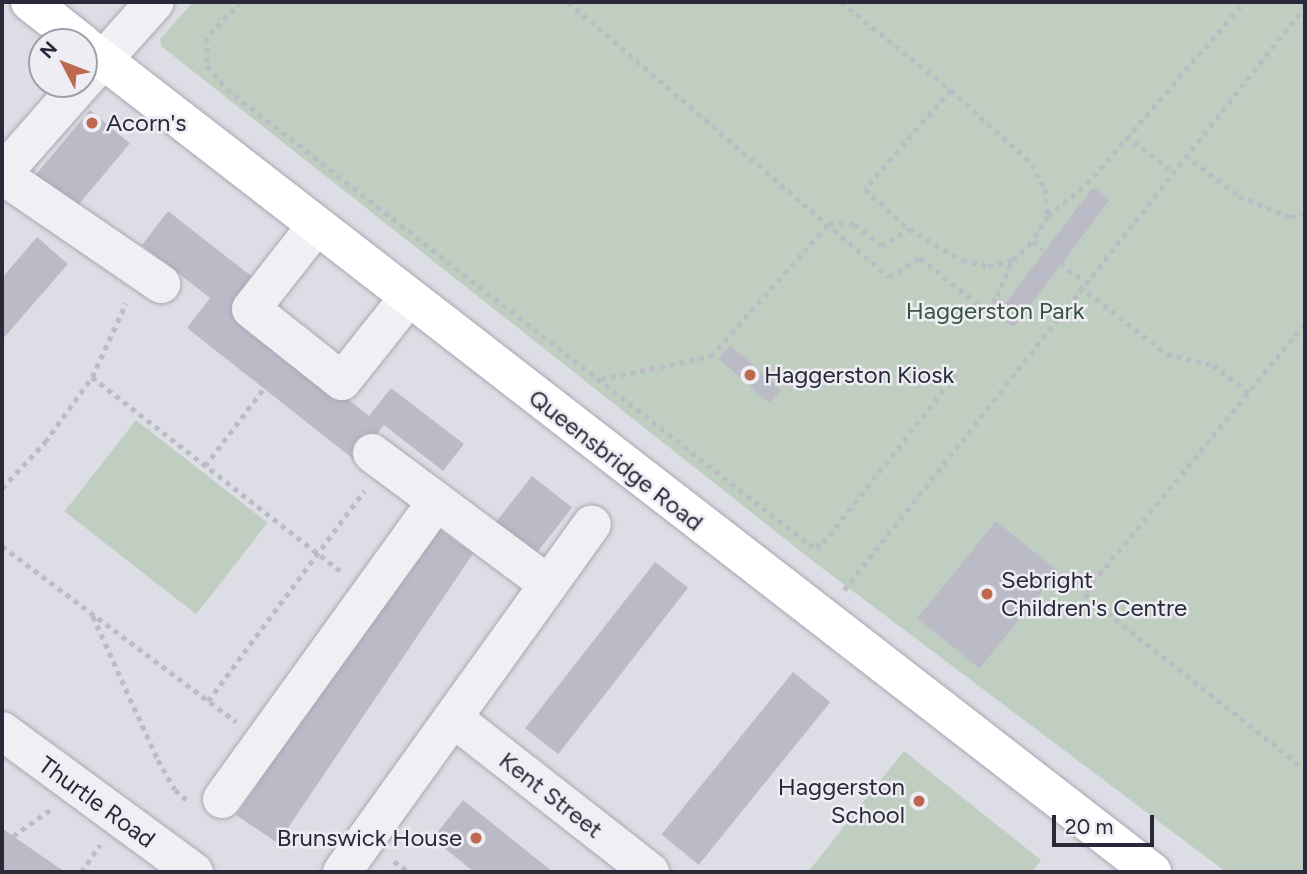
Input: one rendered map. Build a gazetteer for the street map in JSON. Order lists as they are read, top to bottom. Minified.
{"streets":{"main road":["Queensbridge Road"],"street":["Kent Street","Thurtle Road"]},"parks":["Haggerston Park"],"places":["Acorn's","Haggerston Kiosk","Sebright Children's Centre","Haggerston School","Brunswick House"],"scale_bar":"20 m","north":"top left"}
